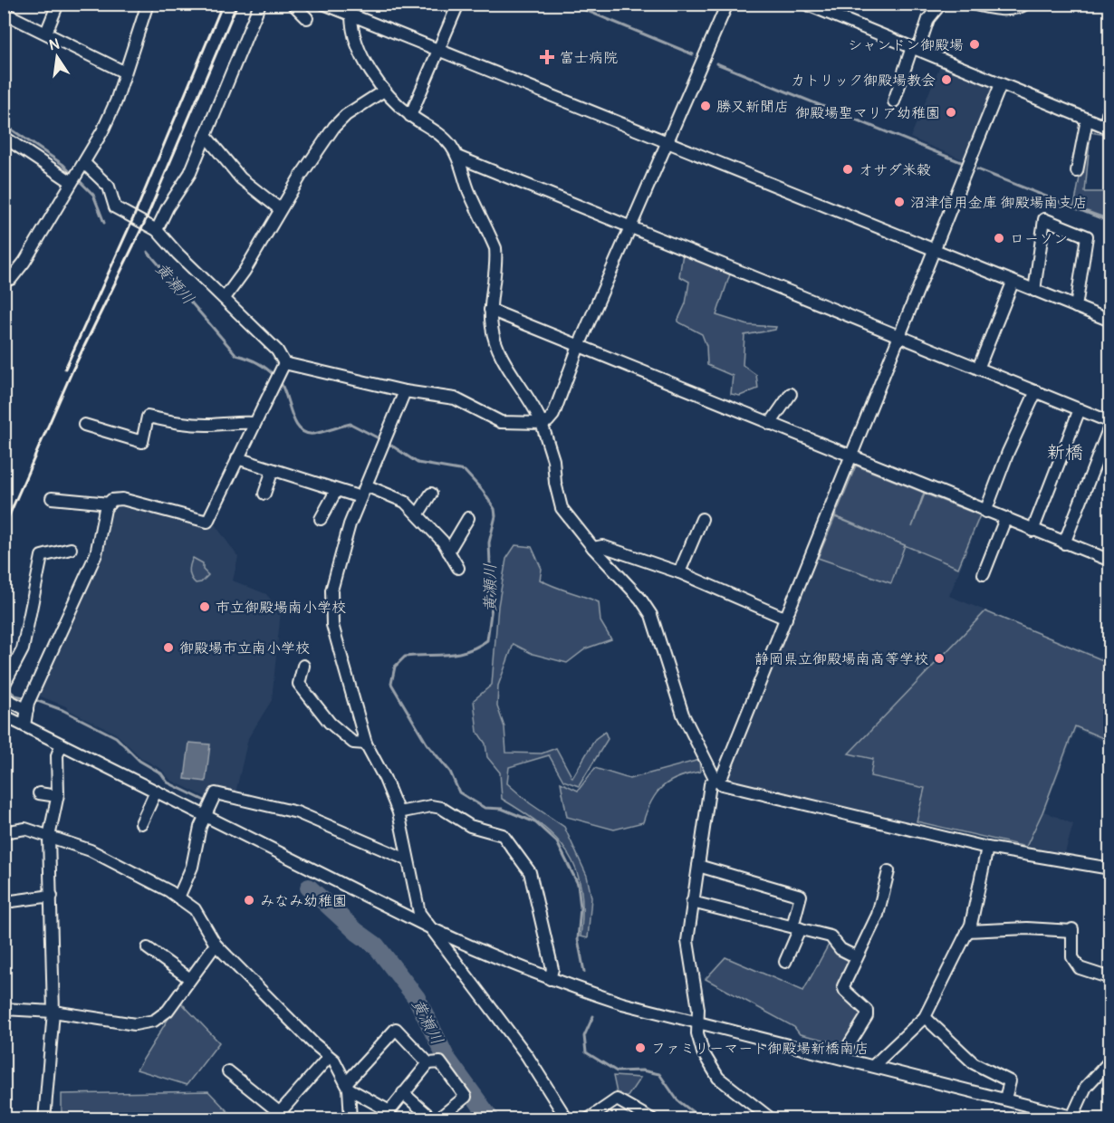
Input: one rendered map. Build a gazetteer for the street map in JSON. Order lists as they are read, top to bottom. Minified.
{"districts":["新橋"],"water":["黄瀬川"],"places":{"other":["シャンドン御殿場","カトリック御殿場教会","勝又新聞店","御殿場聖マリア幼稚園","オサダ米穀","沼津信用金庫 御殿場南支店","ローソン","市立御殿場南小学校","御殿場市立南小学校","静岡県立御殿場南高等学校","みなみ幼稚園","ファミリーマート御殿場新橋南店"],"health":["富士病院"]},"north":"top"}
